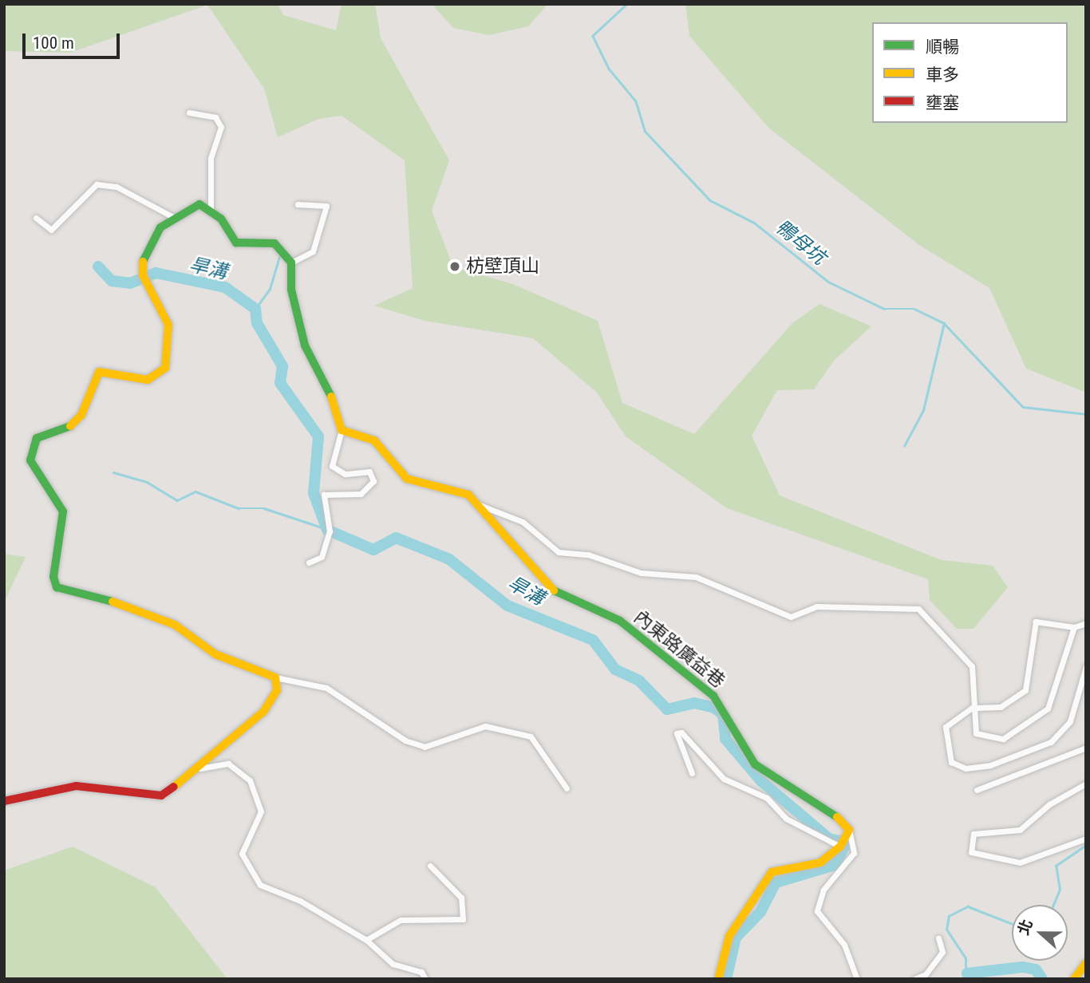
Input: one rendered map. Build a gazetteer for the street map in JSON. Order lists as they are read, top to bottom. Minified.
{"streets":{"street":["內東路廣益巷"]},"water":["鴨母坑","旱溝"],"places":["枋壁頂山"],"legend":["順暢","車多","壅塞"],"scale_bar":"100 m","north":"left"}
